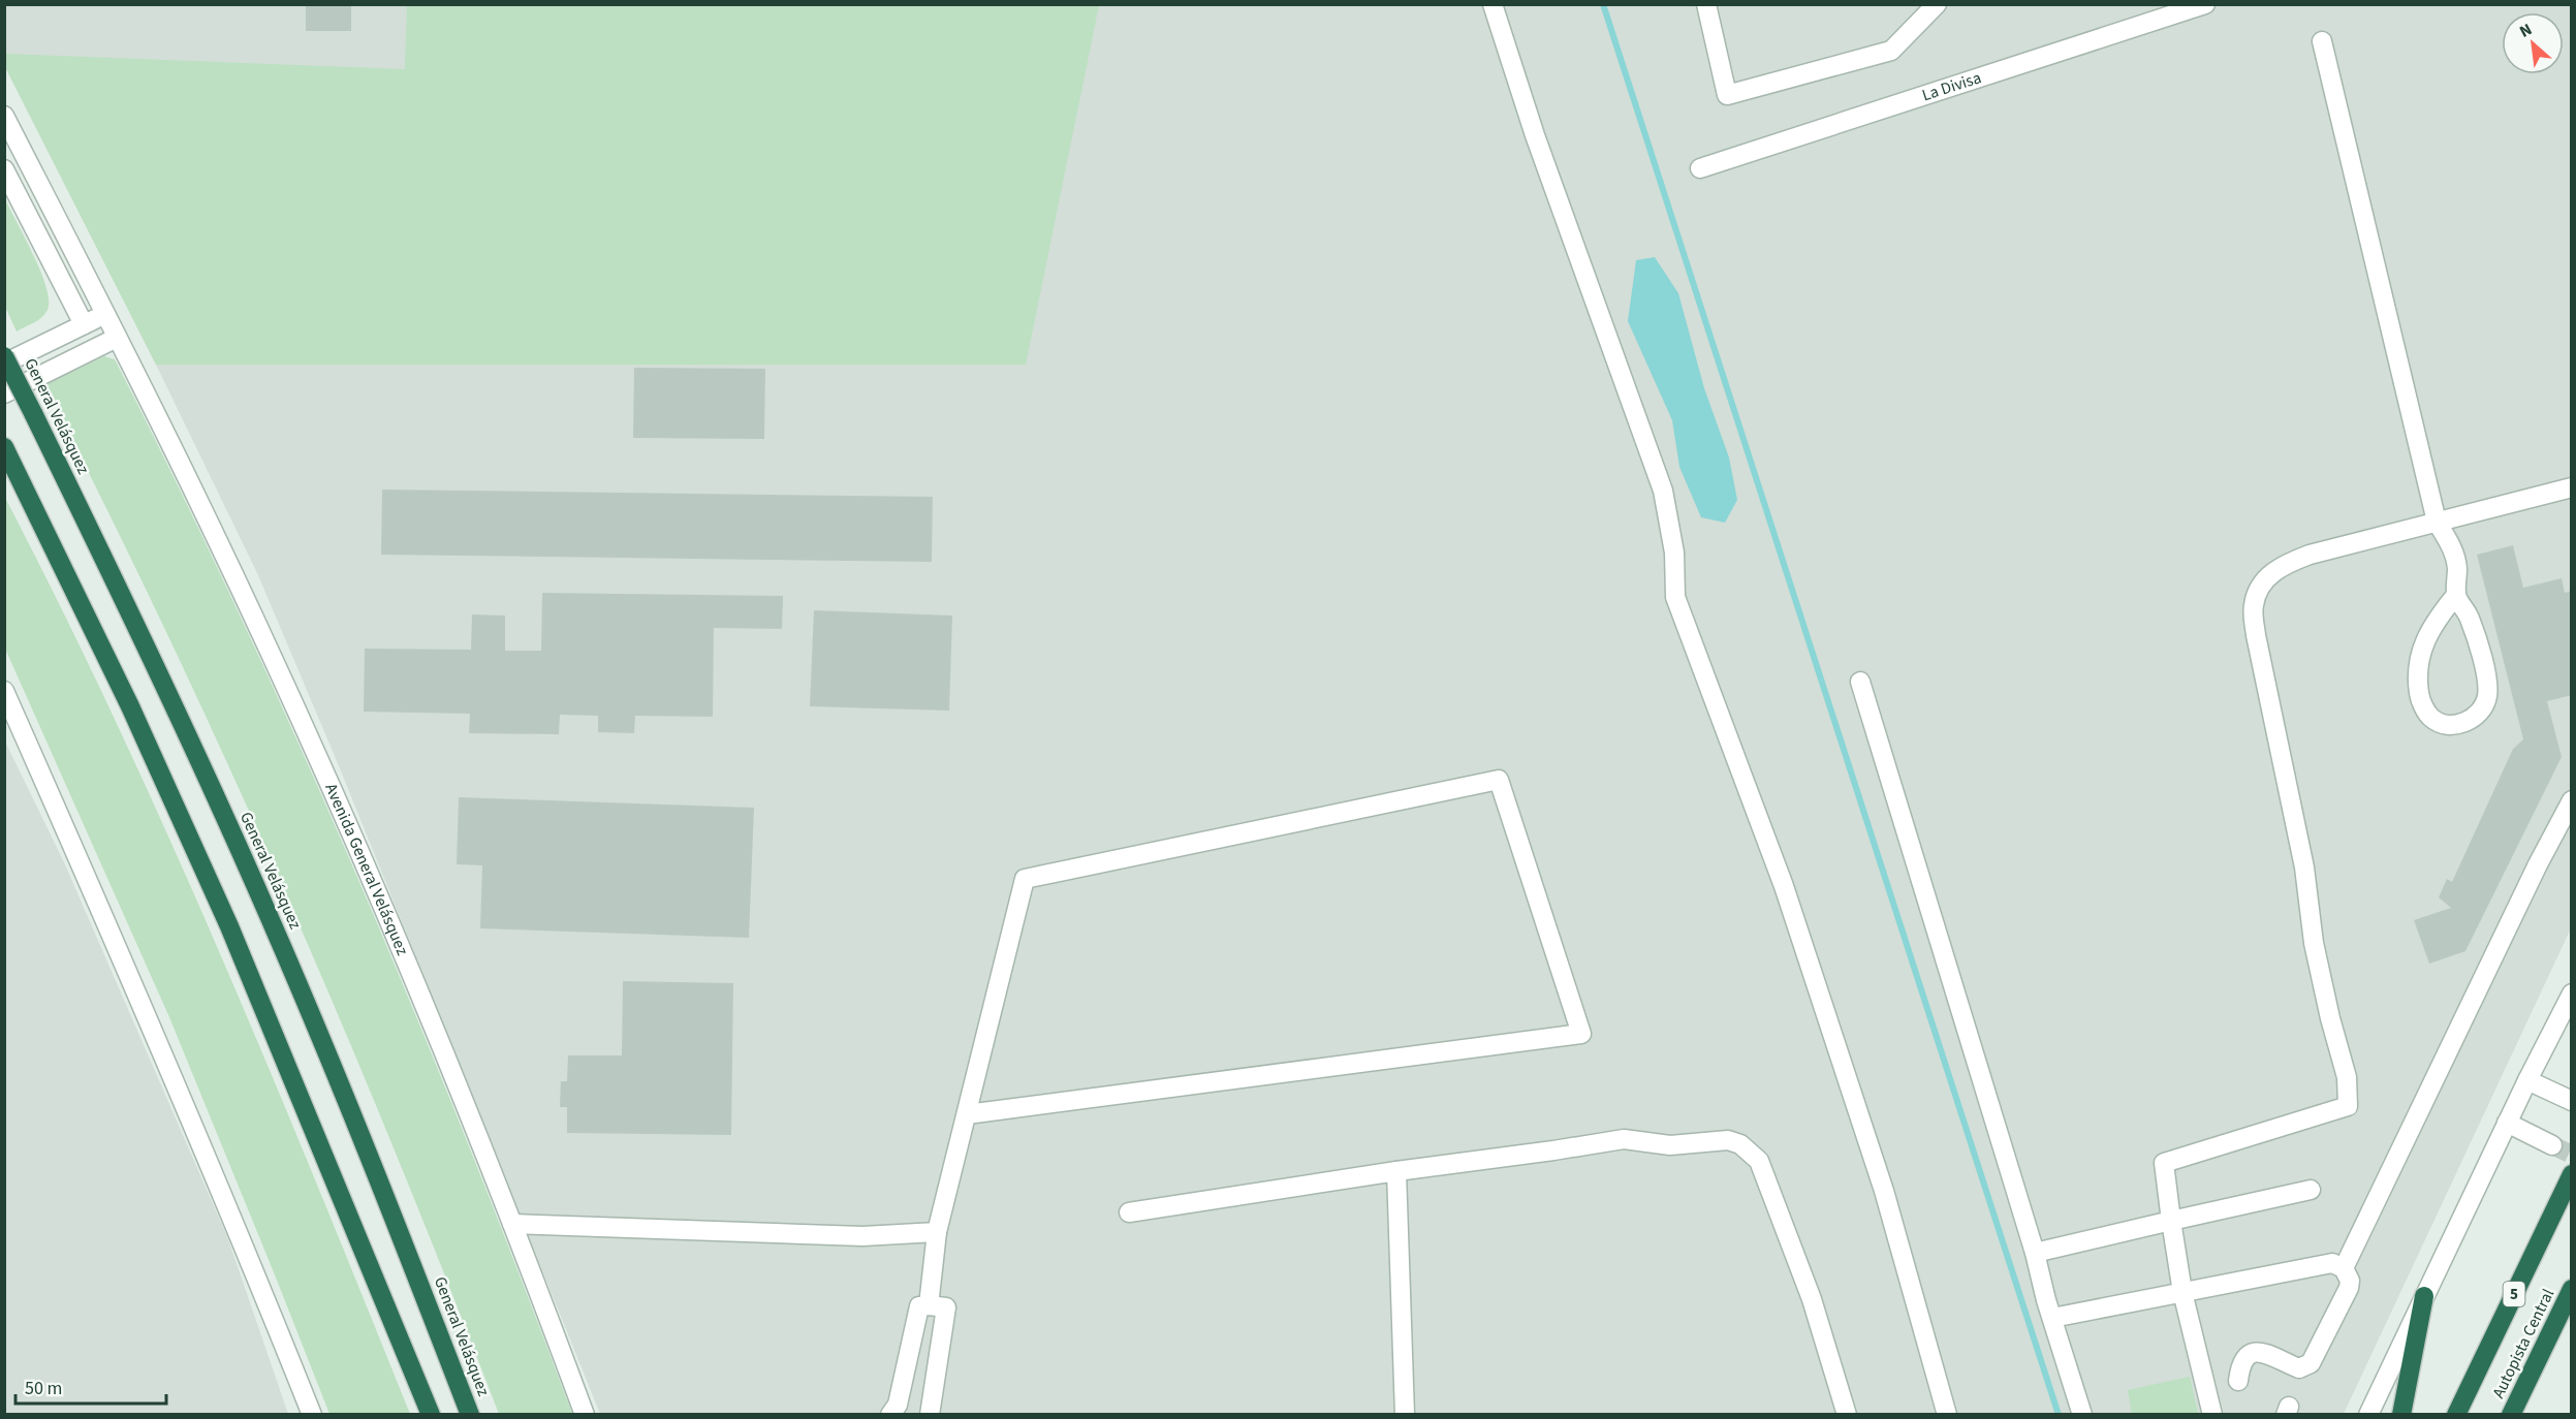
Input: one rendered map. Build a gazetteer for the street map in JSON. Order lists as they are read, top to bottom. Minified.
{"streets":{"highway":["General Velásquez","5","Autopista Central"],"street":["La Divisa","Avenida General Velásquez"]},"scale_bar":"50 m","north":"top left"}
